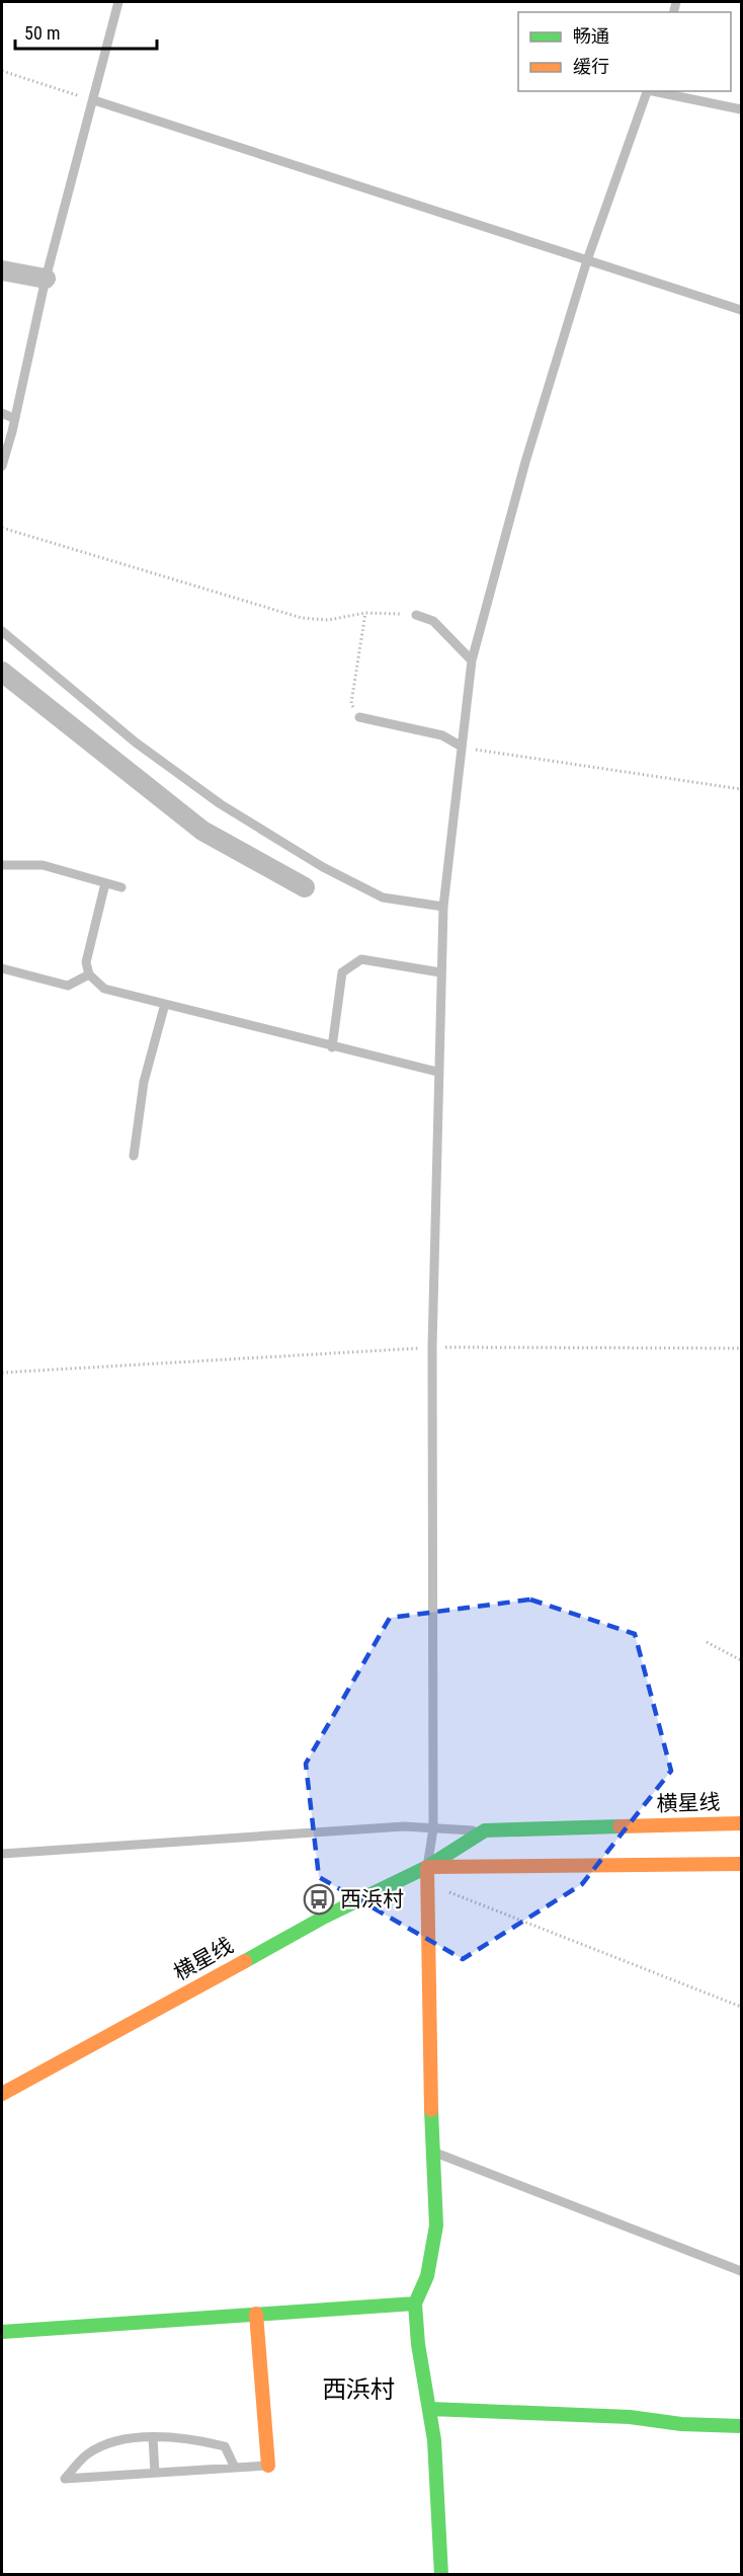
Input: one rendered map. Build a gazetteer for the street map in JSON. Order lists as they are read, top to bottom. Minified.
{"streets":{"street":["横星线"]},"districts":["西浜村"],"places":{"bus stop":["西浜村"]},"legend":["畅通","缓行"],"scale_bar":"50 m"}
